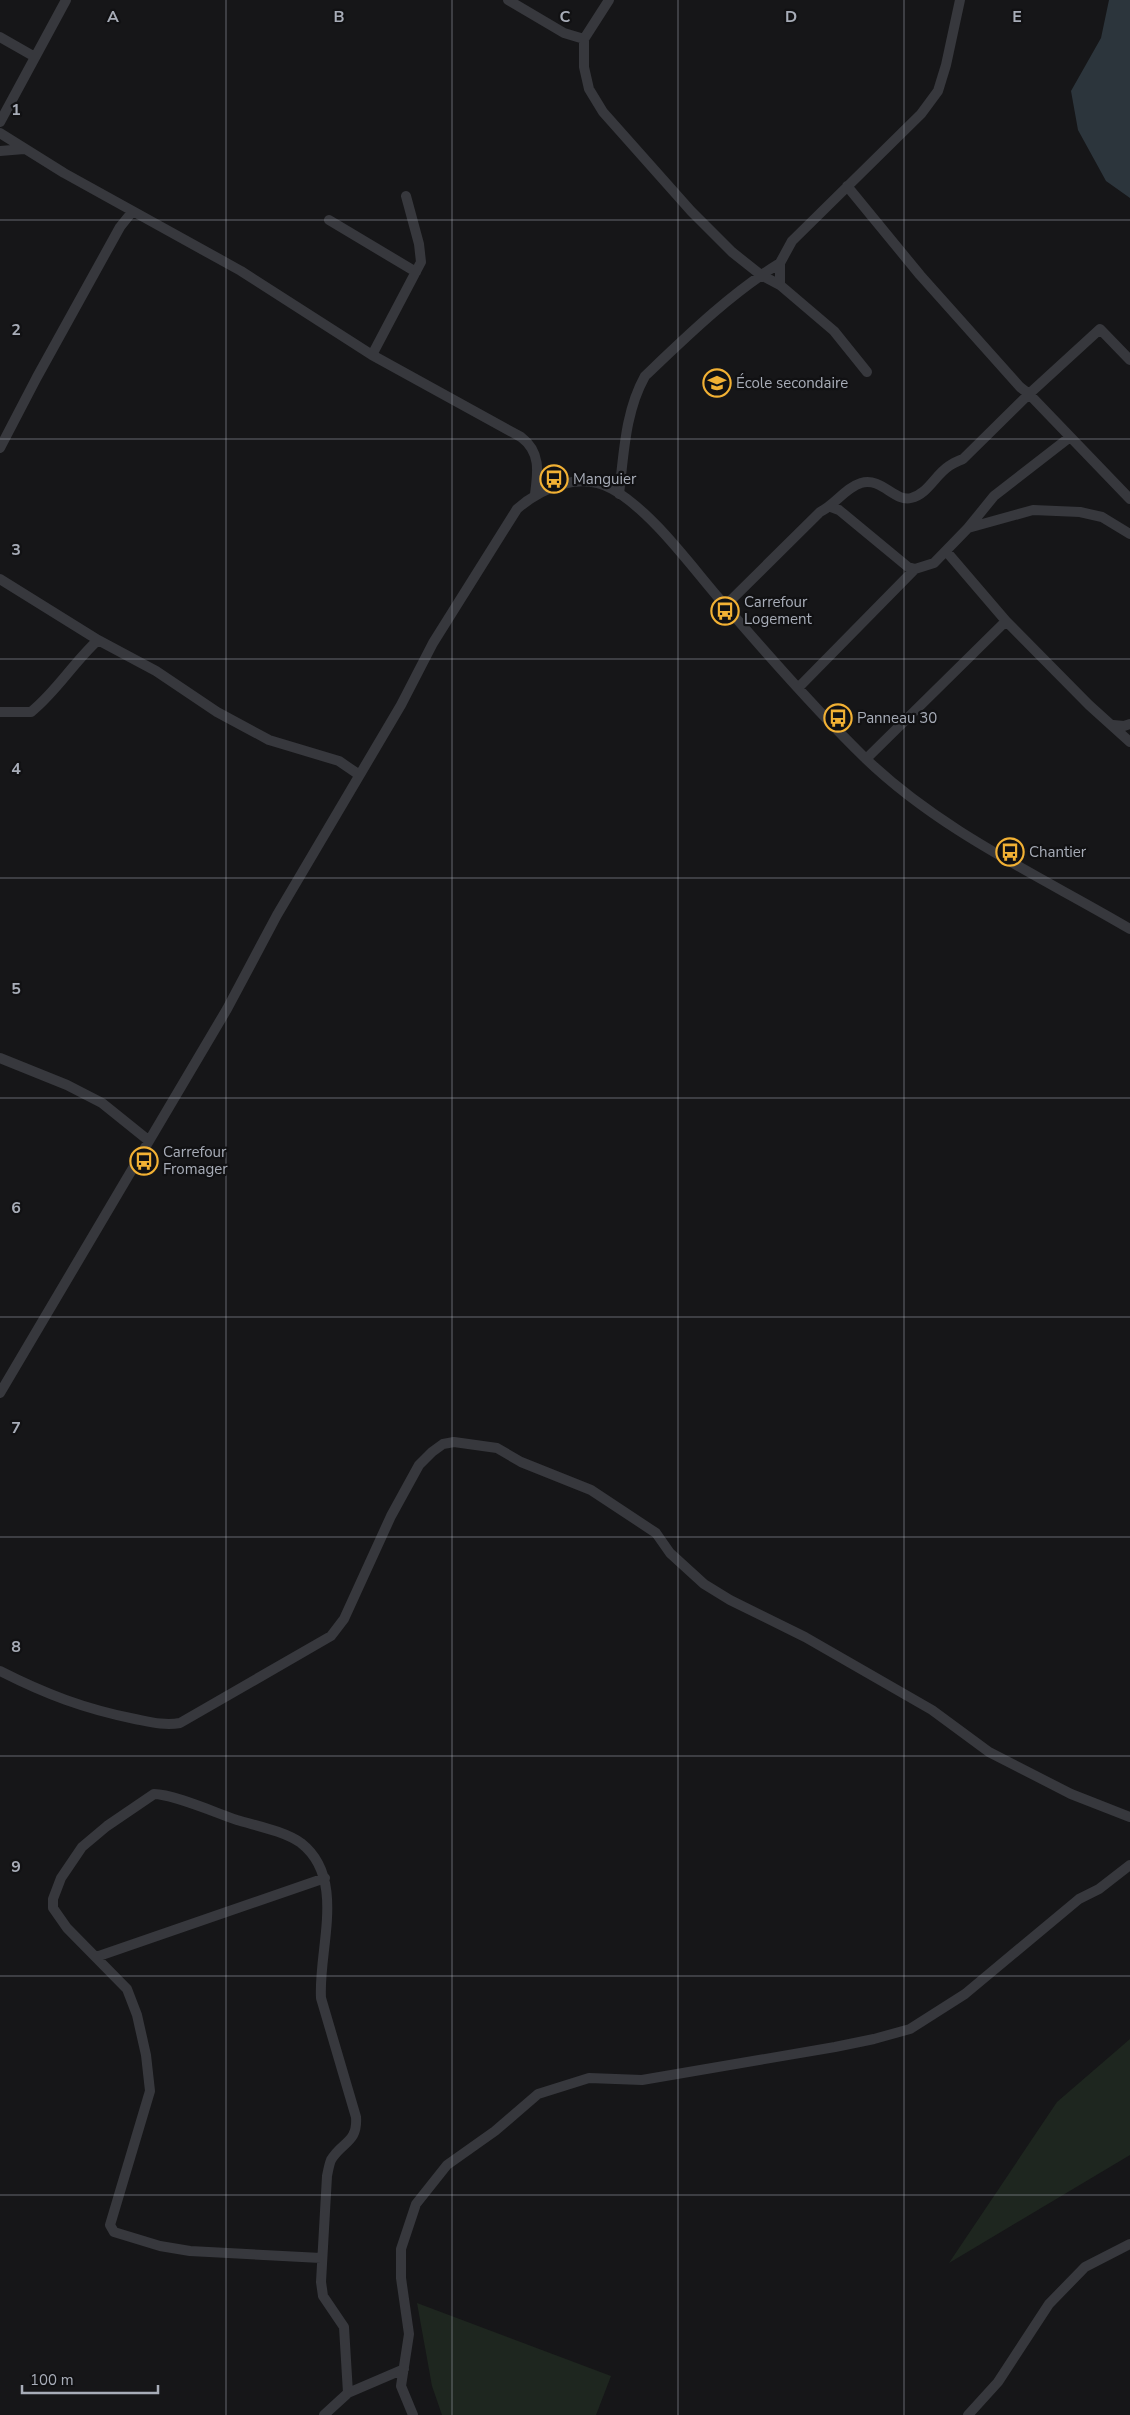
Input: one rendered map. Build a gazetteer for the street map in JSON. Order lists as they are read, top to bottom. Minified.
{"places":{"school or university":["École secondaire"],"bus stop":["Manguier","Carrefour Logement","Panneau 30","Chantier","Carrefour Fromager"]},"scale_bar":"100 m","grid":{"columns":["A","B","C","D","E"],"rows":["1","2","3","4","5","6","7","8","9"]}}
